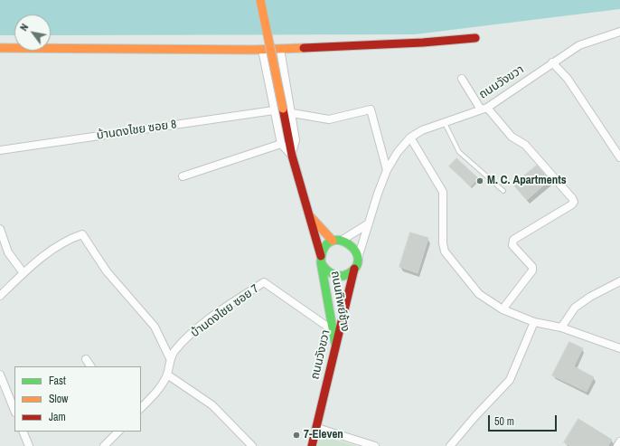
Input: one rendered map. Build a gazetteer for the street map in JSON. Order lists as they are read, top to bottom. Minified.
{"streets":{"street":["ถนนวังขวา","บ้านดงไชย ซอย 8","ถนนทิพย์ช้าง","บ้านดงไชย ซอย 7"]},"crossings":[["ถนนวังขวา","ถนนทิพย์ช้าง"],["ถนนทิพย์ช้าง","บ้านดงไชย ซอย 7"]],"places":["M. C. Apartments","7-Eleven"],"legend":["Fast","Slow","Jam"],"scale_bar":"50 m","north":"top left"}
